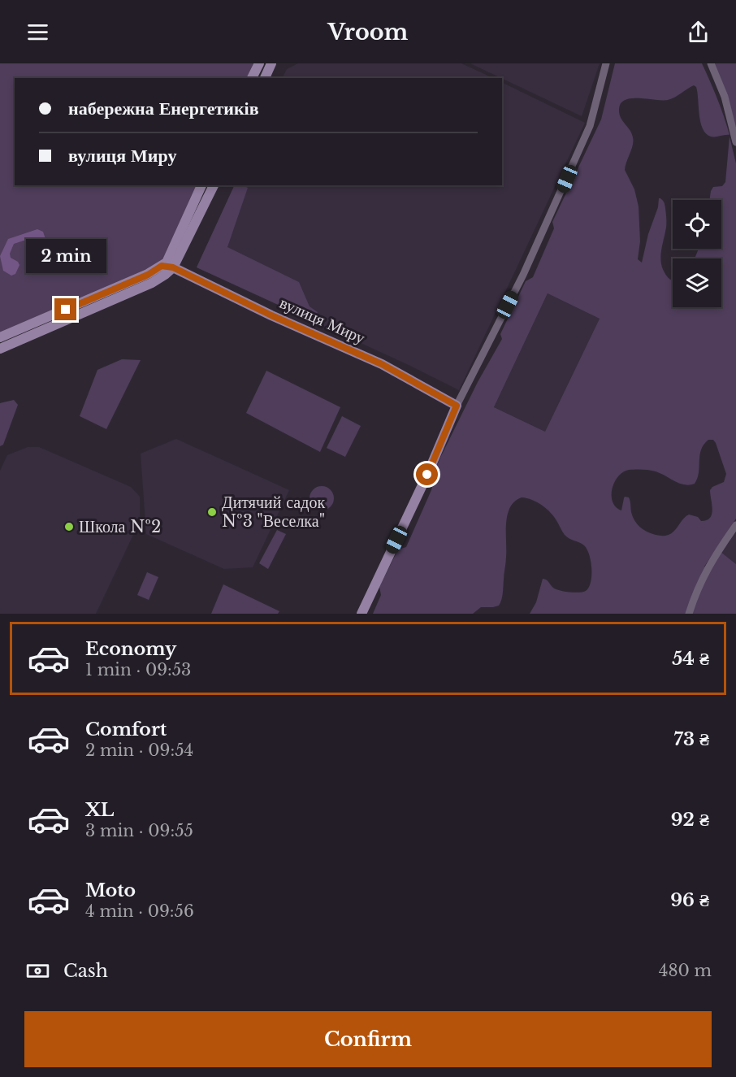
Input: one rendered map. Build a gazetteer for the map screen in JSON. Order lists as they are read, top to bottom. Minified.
{"streets":{"street":["вулиця Миру"]},"places":["Дитячий садок №3 \"Веселка\"","Школа №2"],"page":{"header":"Vroom","banner":["набережна Енергетиків","вулиця Миру"],"bubble":"2 min","list":[{"name":"Economy","note":"1 min · 09:53","value":"54 ₴"},{"name":"Comfort","note":"2 min · 09:54","value":"73 ₴"},{"name":"XL","note":"3 min · 09:55","value":"92 ₴"},{"name":"Moto","note":"4 min · 09:56","value":"96 ₴"}],"pay":["Cash","480 m"],"buttons":"Confirm"}}
